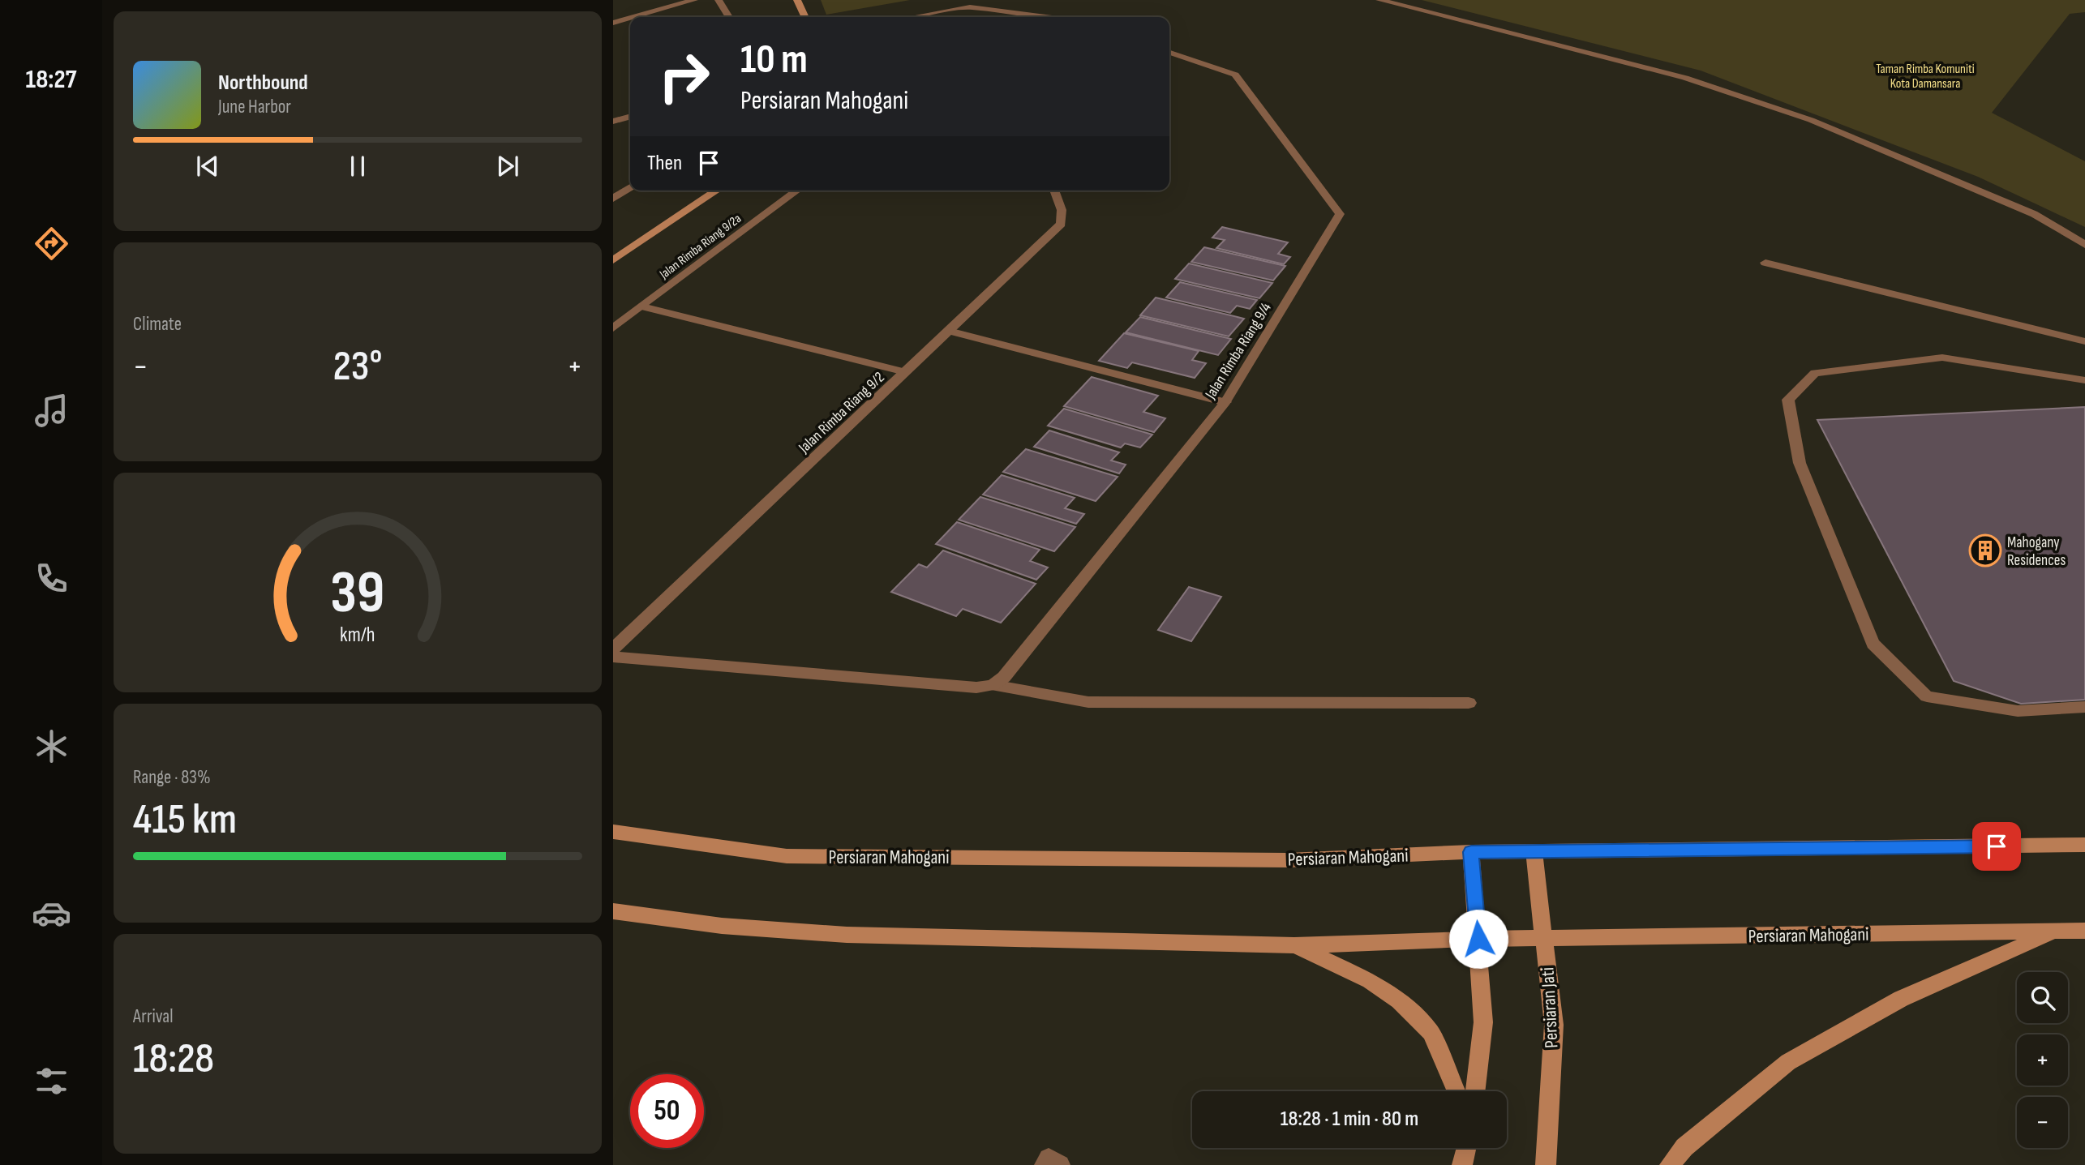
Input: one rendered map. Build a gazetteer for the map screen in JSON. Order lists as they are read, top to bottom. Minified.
{"streets":{"main road":["Persiaran Mahogani","Persiaran Jati"],"street":["Jalan Rimba Riang 9/2a","Jalan Rimba Riang 9/4","Jalan Rimba Riang 9/2"]},"crossings":[["Persiaran Mahogani","Persiaran Jati"]],"parks":["Taman Rimba Komuniti Kota Damansara"],"places":{"building":["Mahogany Residences"]},"page":{"tabs":"18:27","turn":["10 m","Persiaran Mahogani"],"song":["Northbound","June Harbor"],"then":"Then","tile":["Climate",["Range · 83%","415 km"],["Arrival","18:28"]],"heat":["−","23°","+"],"map_buttons":["+","−"],"limit":"50","trip":"18:28 · 1 min · 80 m","gauge":["39","km/h"]}}
